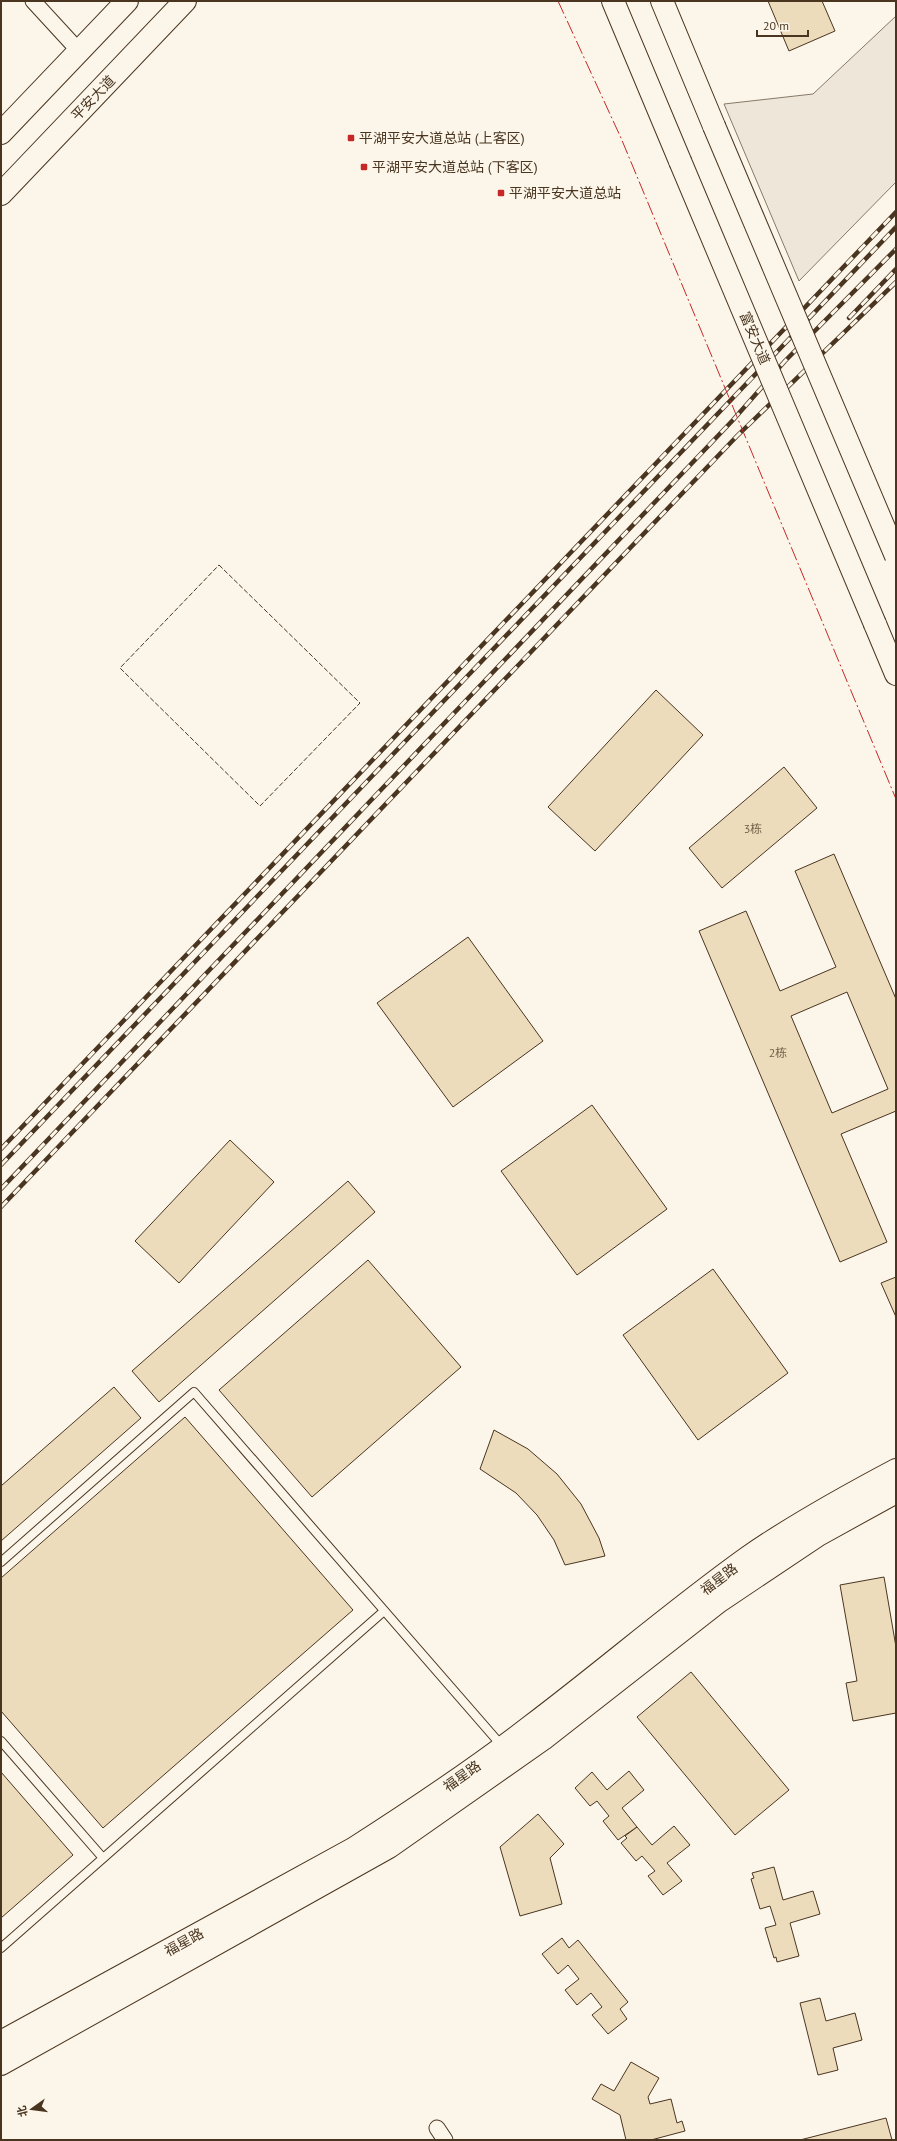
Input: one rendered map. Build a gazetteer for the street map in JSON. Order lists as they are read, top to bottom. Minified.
{"streets":{"street":["平安大道","富安大道","福星路"]},"places":{"transit":["平湖平安大道总站 (上客区)","平湖平安大道总站 (下客区)","平湖平安大道总站"]},"house_numbers":["3栋","2栋"],"scale_bar":"20 m","north":"left"}
